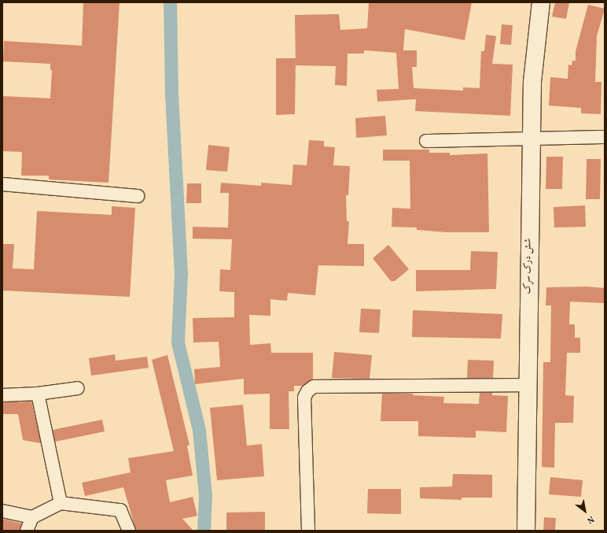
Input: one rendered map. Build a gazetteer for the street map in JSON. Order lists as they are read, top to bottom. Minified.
{"streets":{"main road":["شش درک سړک"]},"north":"bottom right"}
